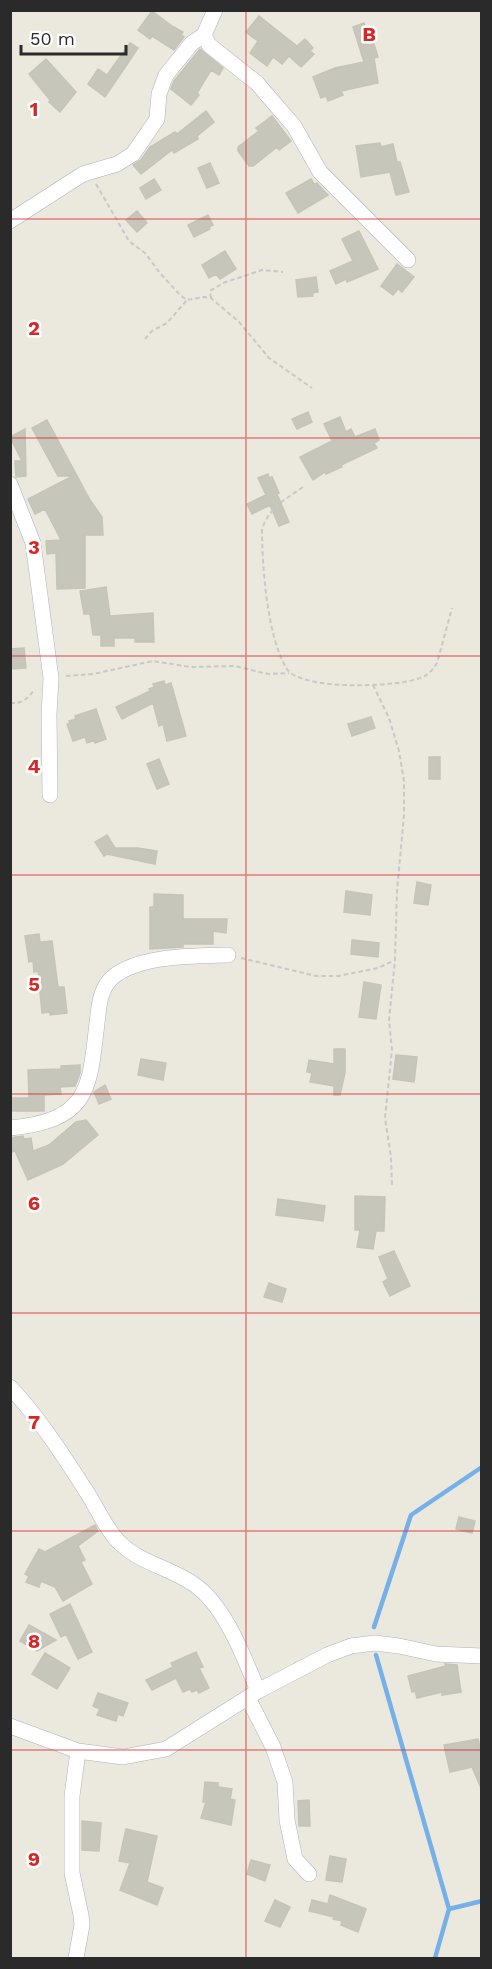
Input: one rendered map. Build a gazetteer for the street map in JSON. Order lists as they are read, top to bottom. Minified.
{"scale_bar":"50 m","grid":{"columns":["B"],"rows":["1","2","3","4","5","6","7","8","9"]}}
